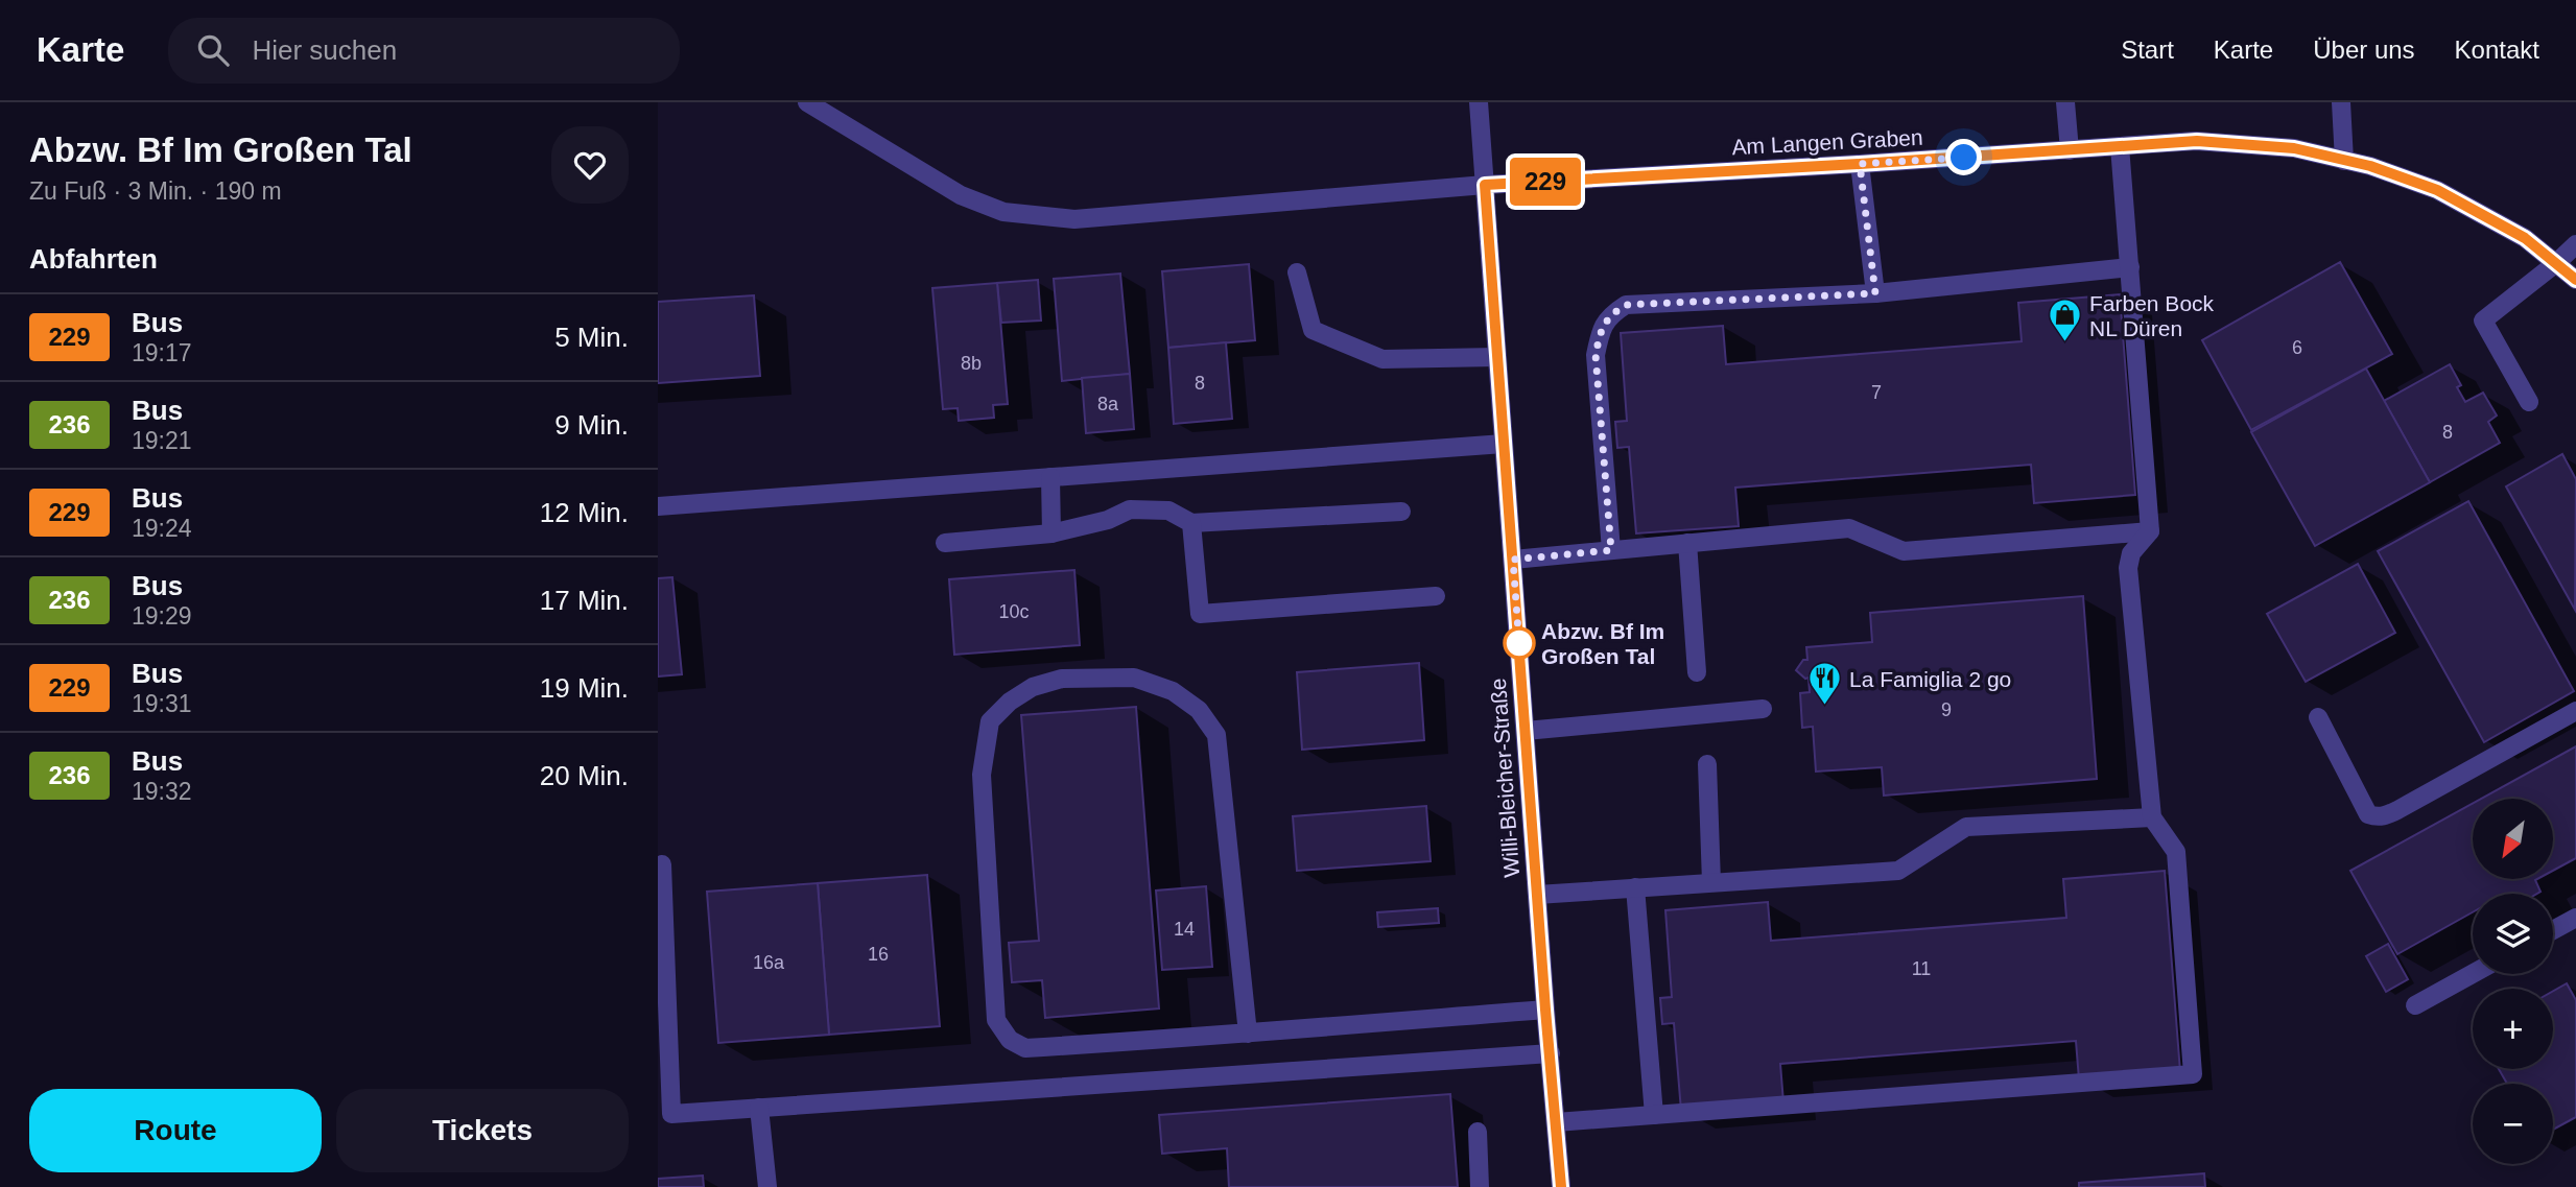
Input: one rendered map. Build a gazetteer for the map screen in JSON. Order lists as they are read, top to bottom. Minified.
{"streets":{"street":["Am Langen Graben","Willi-Bleicher-Straße"]},"crossings":[["Am Langen Graben","Willi-Bleicher-Straße"]],"places":{"shop":["Farben Bock NL Düren"],"other":["Abzw. Bf Im Großen Tal"],"restaurant":["La Famiglia 2 go"]},"lines":["bus line 229"],"house_numbers":["6","8b","8","7","8a","8","10c","9","14","16","16a","11"],"north":"bottom left","page":{"header":"Karte","search":"Hier suchen","nav":["Start","Karte","Über uns","Kontakt"],"heading":[["Abzw. Bf Im Großen Tal","Zu Fuß · 3 Min. · 190 m"],"Abfahrten"],"on_map":"229","list":[{"mark":"229","name":"Bus","note":"19:17","value":"5 Min."},{"mark":"236","name":"Bus","note":"19:21","value":"9 Min."},{"mark":"229","name":"Bus","note":"19:24","value":"12 Min."},{"mark":"236","name":"Bus","note":"19:29","value":"17 Min."},{"mark":"229","name":"Bus","note":"19:31","value":"19 Min."},{"mark":"236","name":"Bus","note":"19:32","value":"20 Min."}],"map_buttons":["+","−"],"buttons":["Route","Tickets"]}}
